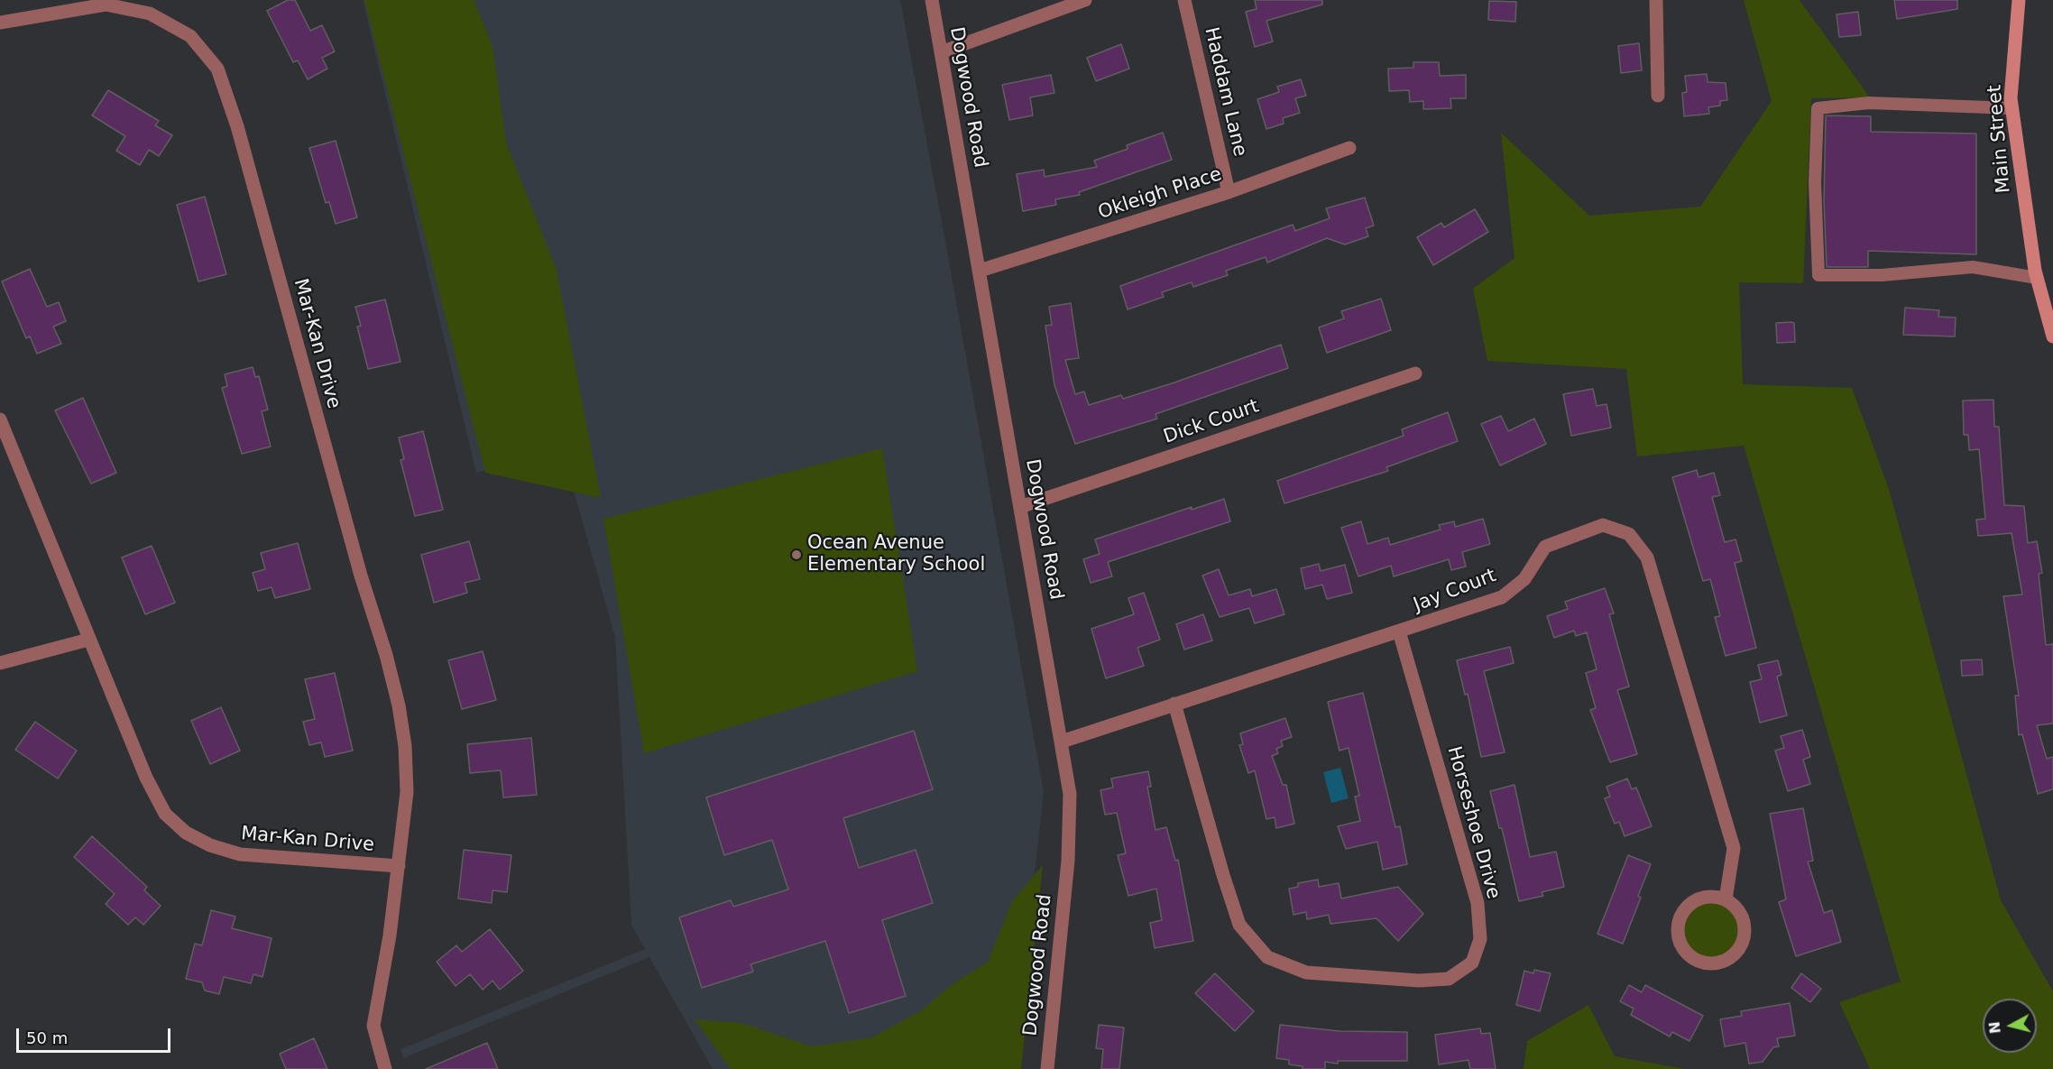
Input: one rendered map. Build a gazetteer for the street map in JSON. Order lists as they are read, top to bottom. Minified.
{"streets":{"main road":["Main Street"],"street":["Haddam Lane","Dogwood Road","Okleigh Place","Mar-Kan Drive","Dick Court","Jay Court","Horseshoe Drive"]},"crossings":[["Haddam Lane","Okleigh Place"],["Dogwood Road","Okleigh Place"],["Dogwood Road","Dick Court"],["Dogwood Road","Jay Court"],["Jay Court","Horseshoe Drive"]],"places":["Ocean Avenue Elementary School"],"scale_bar":"50 m","north":"left"}
